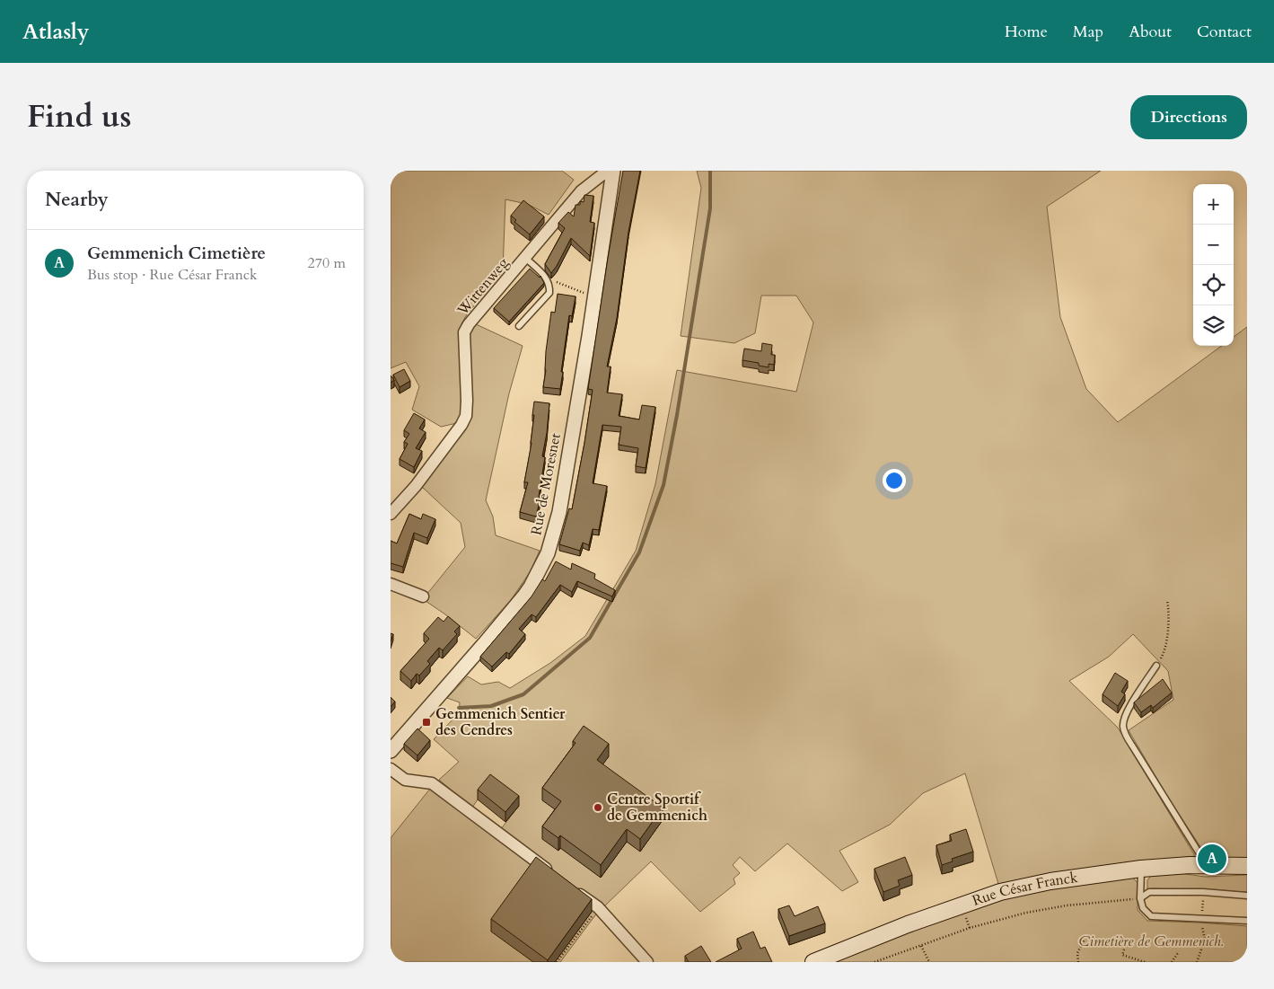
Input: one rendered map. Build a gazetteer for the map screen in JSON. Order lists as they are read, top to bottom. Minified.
{"streets":{"main road":["Rue César Franck"],"street":["Wittenweg","Rue de Moresnet"]},"crossings":[["Wittenweg","Rue de Moresnet"]],"parks":["Cimetière de Gemmenich."],"places":{"transit":["Gemmenich Sentier des Cendres"],"other":["Centre Sportif de Gemmenich"]},"page":{"header":"Atlasly","nav":["Home","Map","About","Contact"],"title":"Find us","buttons":"Directions","heading":"Nearby","map_buttons":["+","−"],"list":[{"mark":"A","name":"Gemmenich Cimetière","note":"Bus stop · Rue César Franck","value":"270 m"}],"pins":"A"}}
